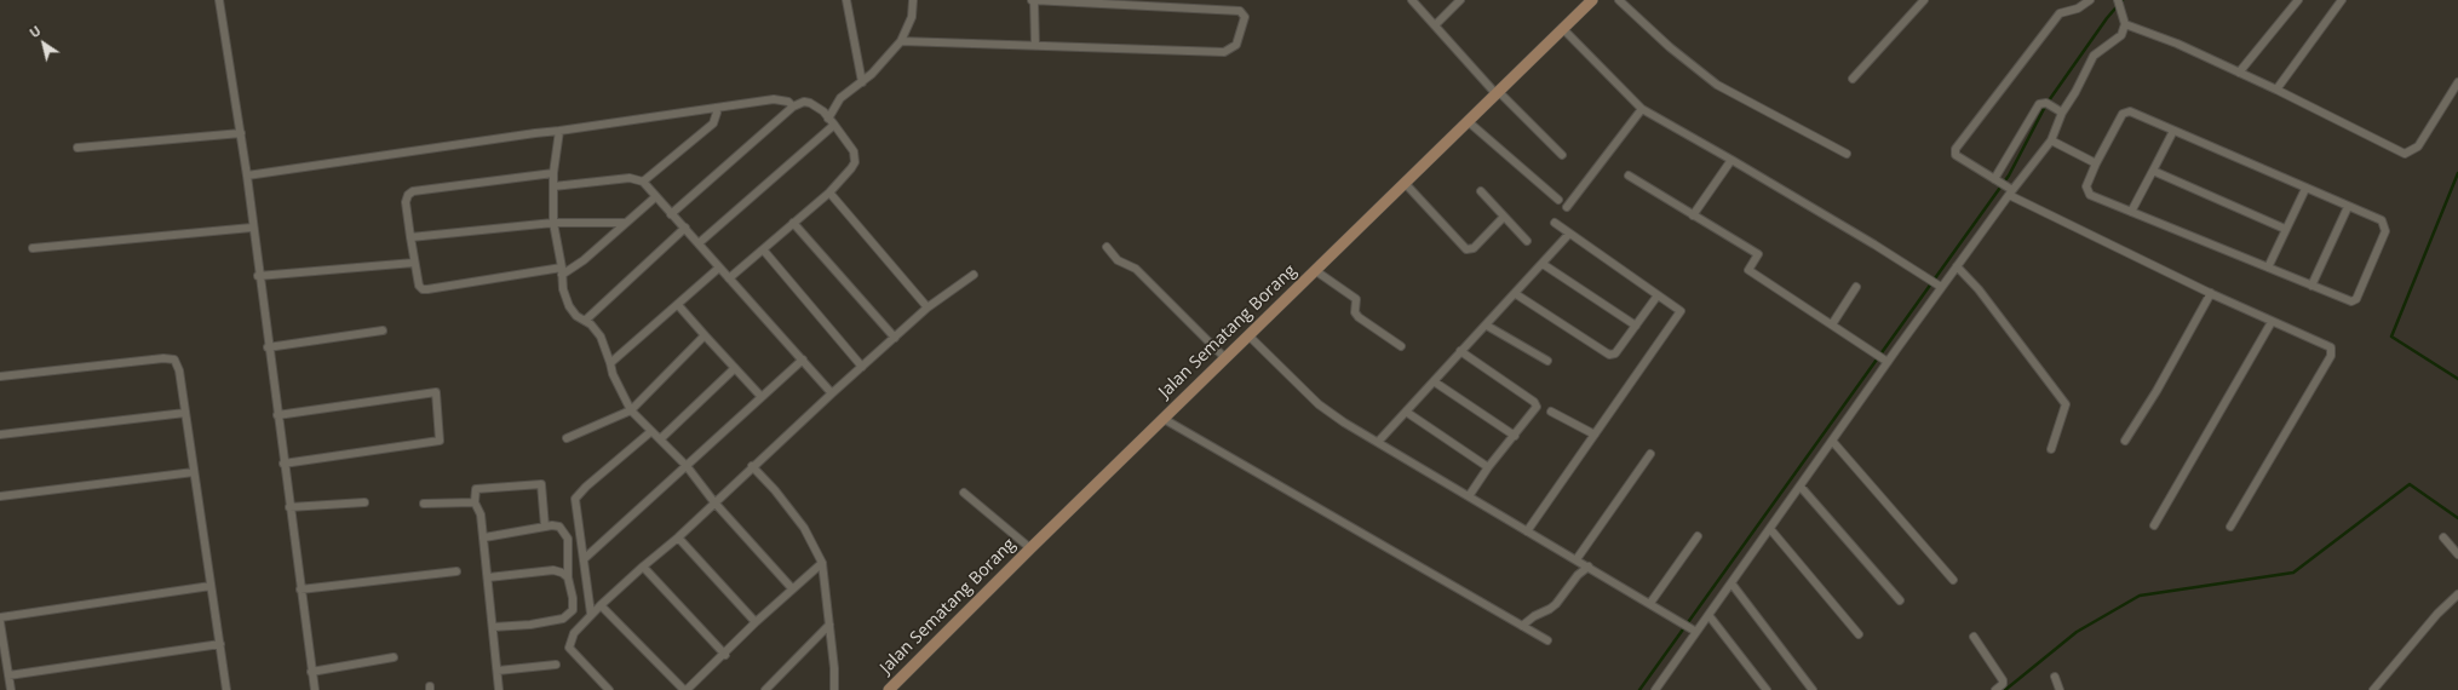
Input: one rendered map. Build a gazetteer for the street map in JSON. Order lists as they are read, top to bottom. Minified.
{"streets":{"street":["Jalan Sematang Borang"]},"north":"top left"}
